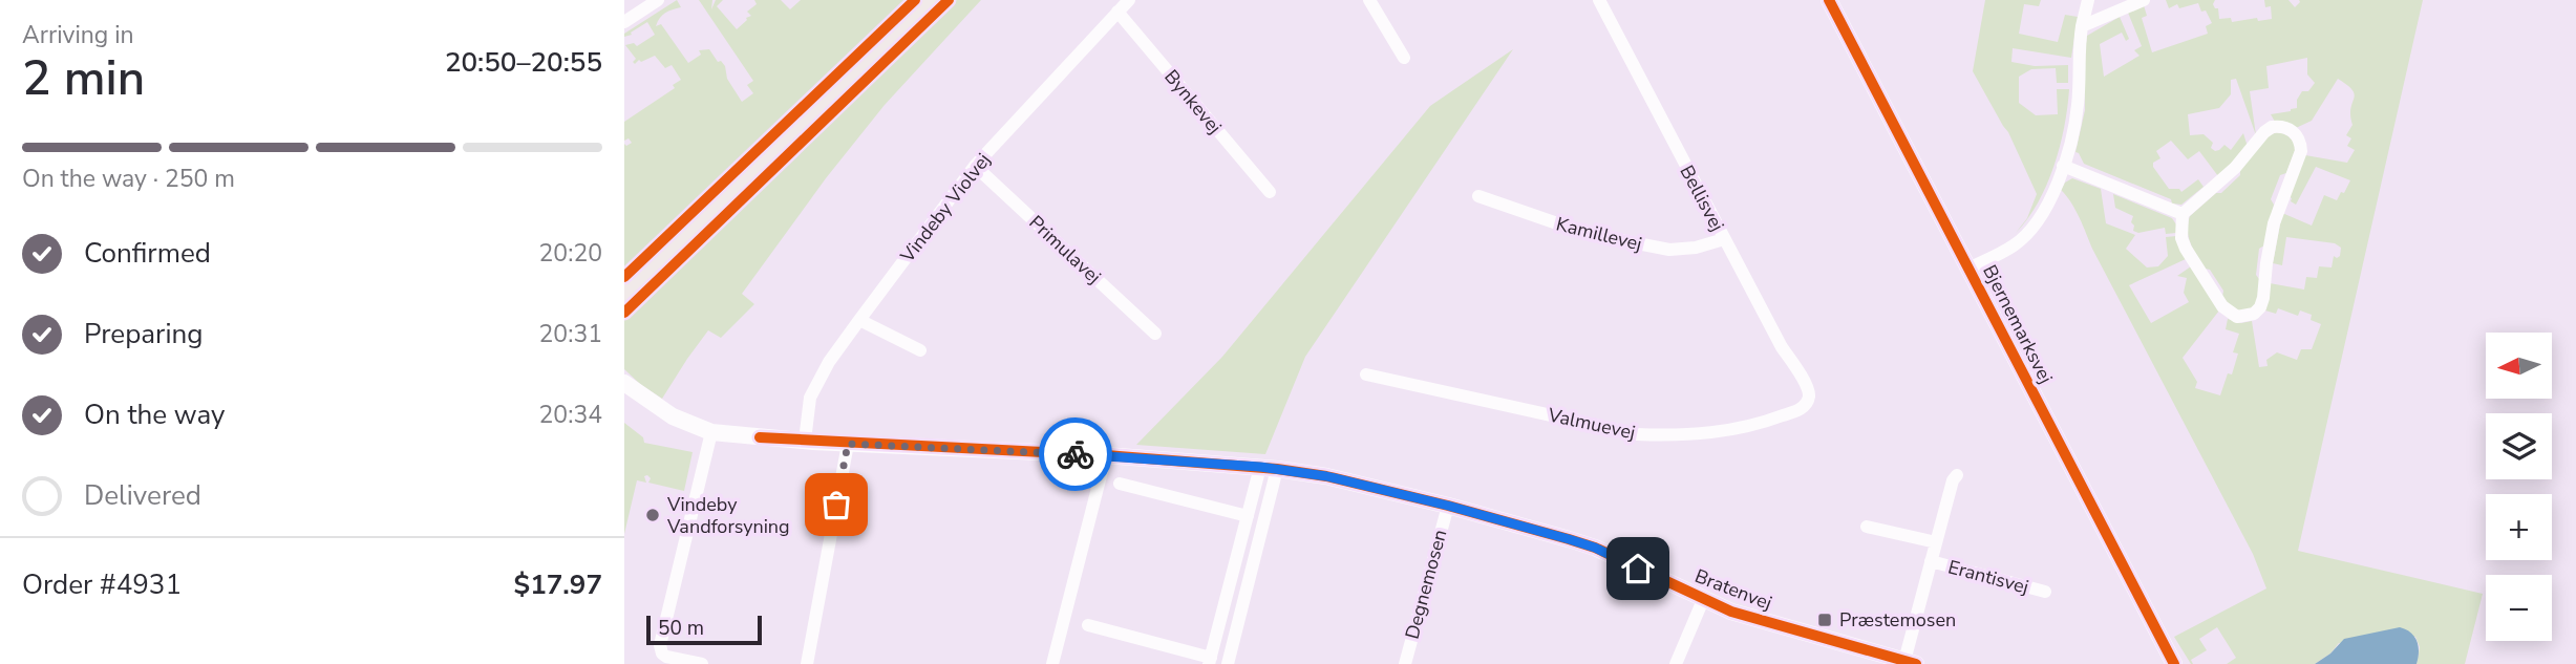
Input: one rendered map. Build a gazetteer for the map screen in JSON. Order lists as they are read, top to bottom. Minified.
{"streets":{"street":["Bynkevej","Bellisvej","Vindeby Violvej","Kamillevej","Primulavej","Bjernemarksvej","Valmuevej","Erantisvej","Degnemosen","Bratenvej"]},"crossings":[["Bynkevej","Vindeby Violvej"],["Bellisvej","Kamillevej"],["Bellisvej","Valmuevej"],["Vindeby Violvej","Primulavej"],["Vindeby Violvej","Bratenvej"],["Erantisvej","Bratenvej"],["Degnemosen","Bratenvej"]],"places":{"other":["Vindeby Vandforsyning"],"transit":["Præstemosen"]},"scale_bar":"50 m","north":"left","page":{"heading":["2 min","Arriving in","20:50–20:55"],"panel":["Order #4931","$17.97"],"bar":"On the way · 250 m","list":[["Confirmed","20:20"],["Preparing","20:31"],["On the way","20:34"],"Delivered"],"map_buttons":["+","−"],"scale":"50 m"}}
